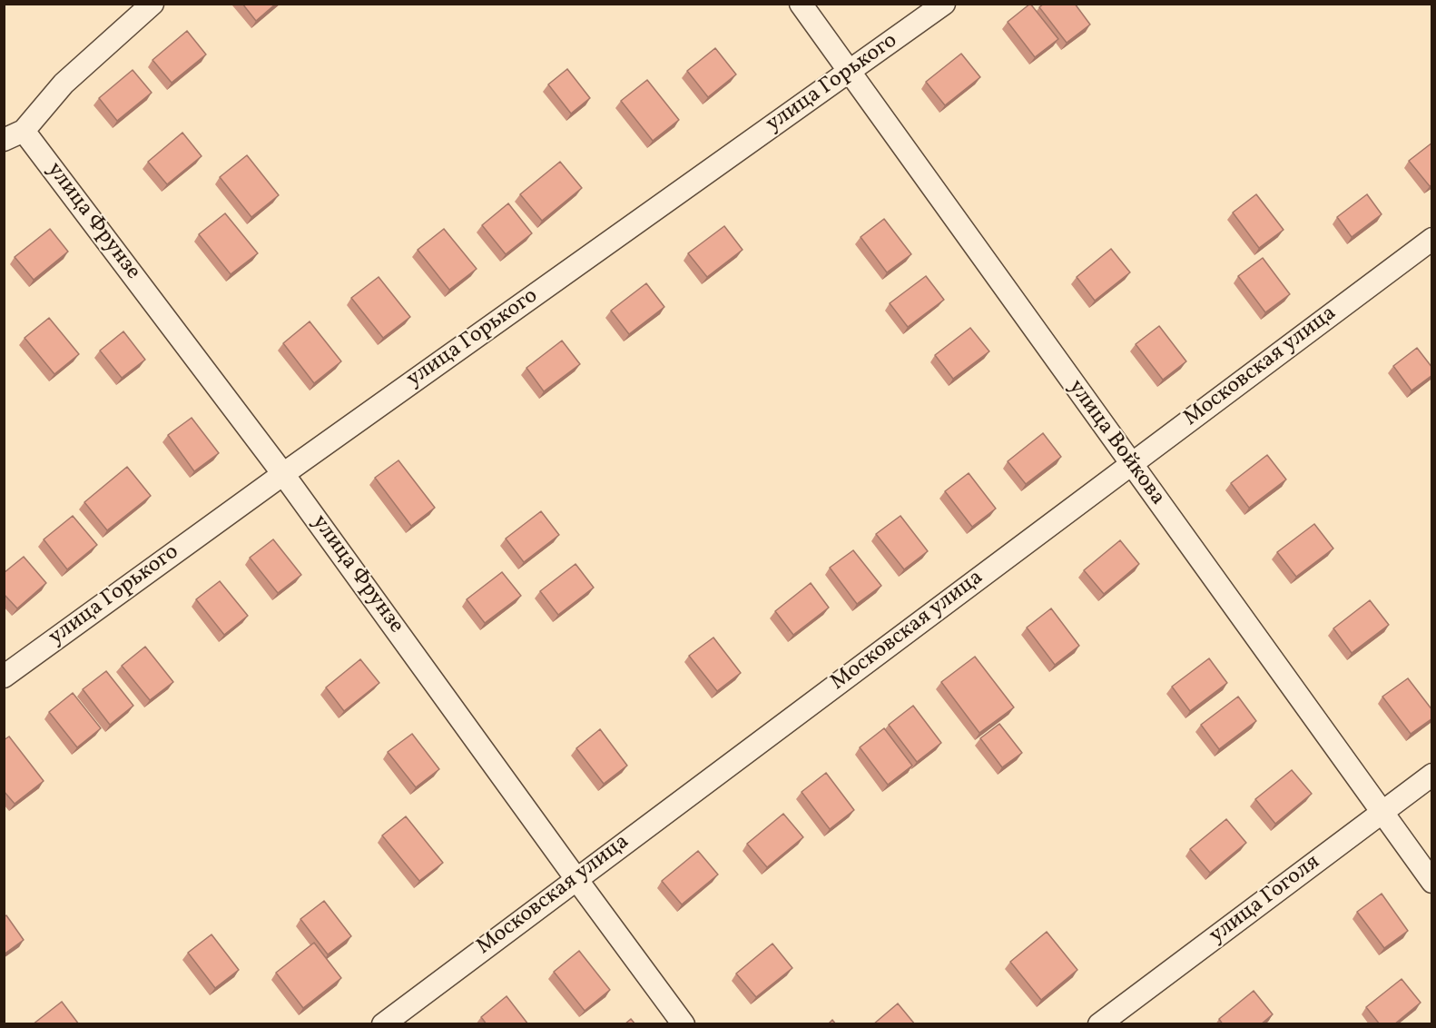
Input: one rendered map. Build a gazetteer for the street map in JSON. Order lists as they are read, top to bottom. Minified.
{"streets":{"street":["улица Горького","улица Фрунзе","Московская улица","улица Войкова","улица Гоголя"]},"crossings":[["улица Горького","улица Фрунзе"],["улица Горького","улица Войкова"],["улица Фрунзе","Московская улица"],["Московская улица","улица Войкова"],["улица Войкова","улица Гоголя"]]}
